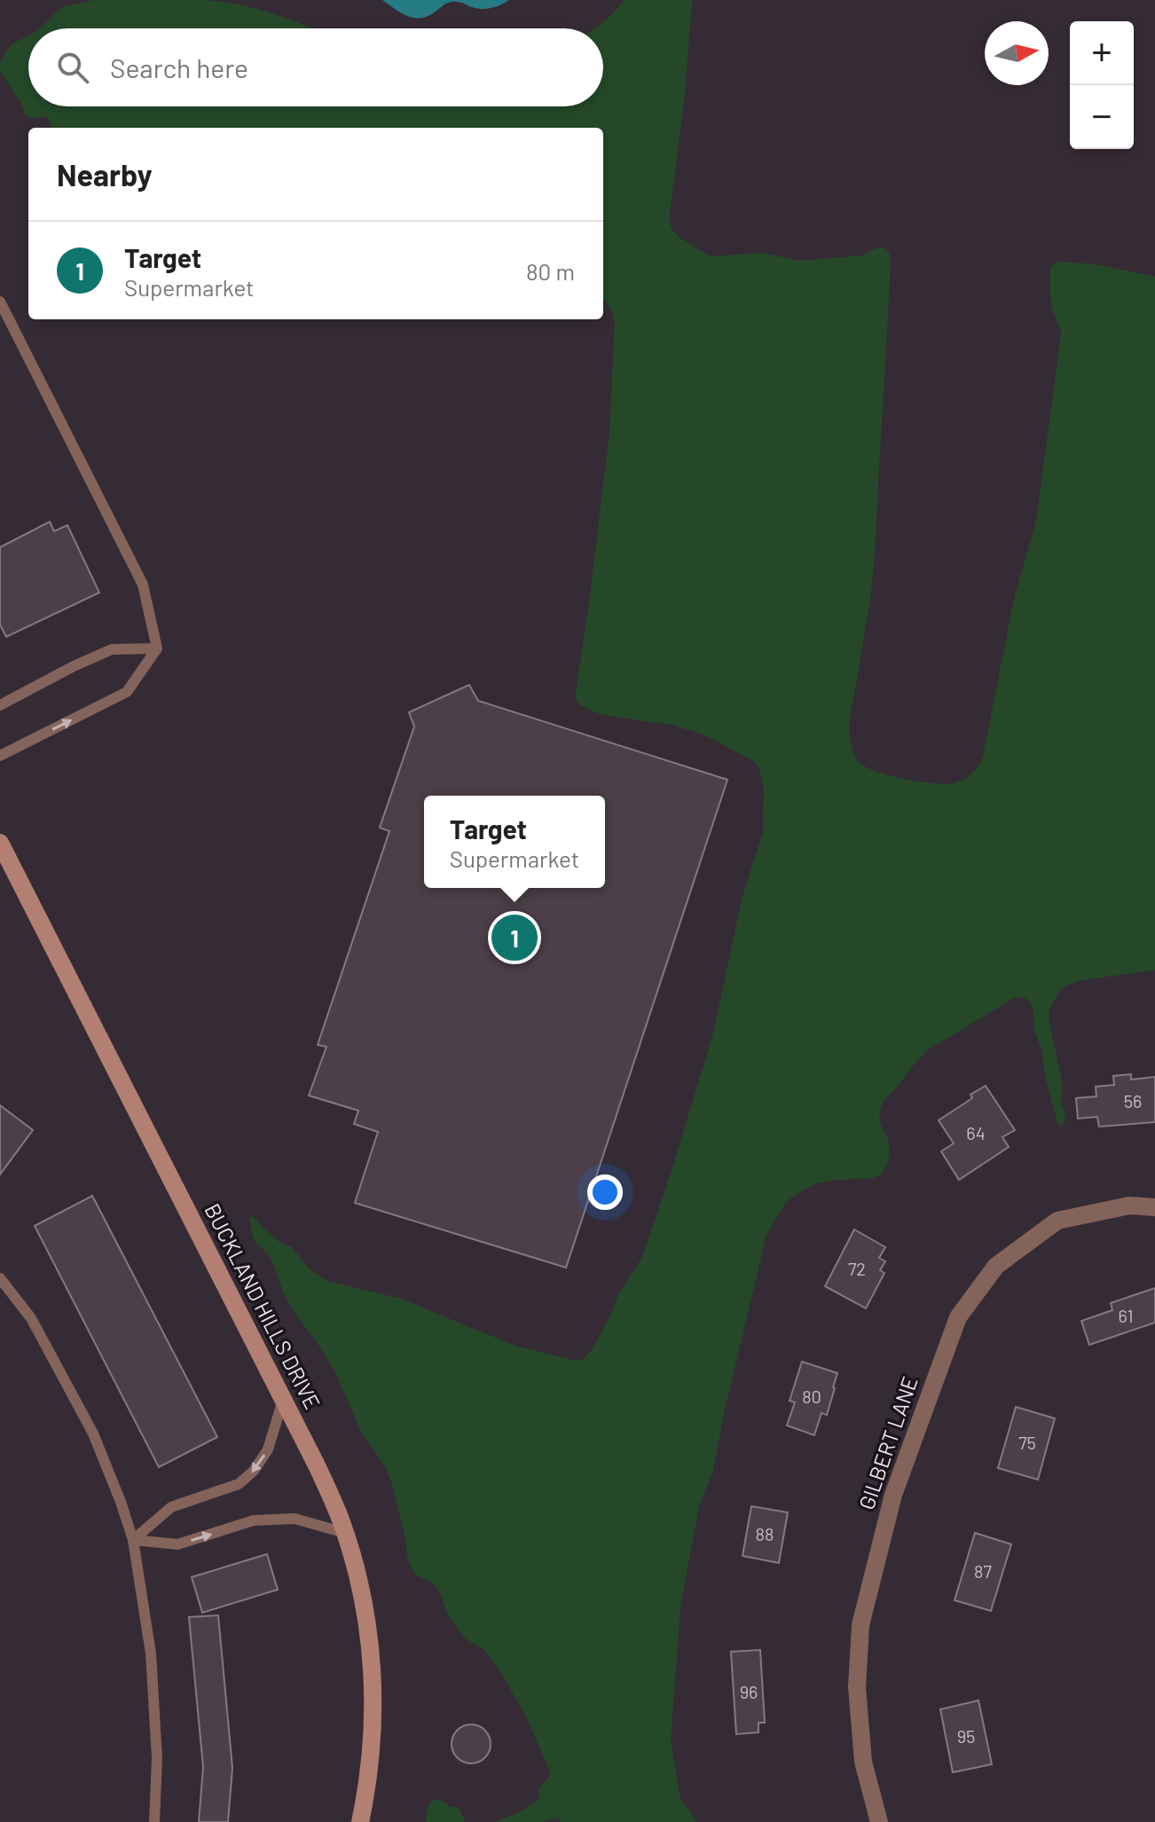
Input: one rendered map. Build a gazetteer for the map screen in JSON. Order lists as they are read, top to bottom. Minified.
{"streets":{"street":["BUCKLAND HILLS DRIVE","GILBERT LANE"]},"house_numbers":["56","64","72","61","80","75","88","87","96","95"],"north":"right","page":{"map_buttons":["+","−"],"search":"Search here","heading":"Nearby","list":[{"mark":"1","name":"Target","note":"Supermarket","value":"80 m"}],"popup":["Target","Supermarket"],"pins":"1"}}
